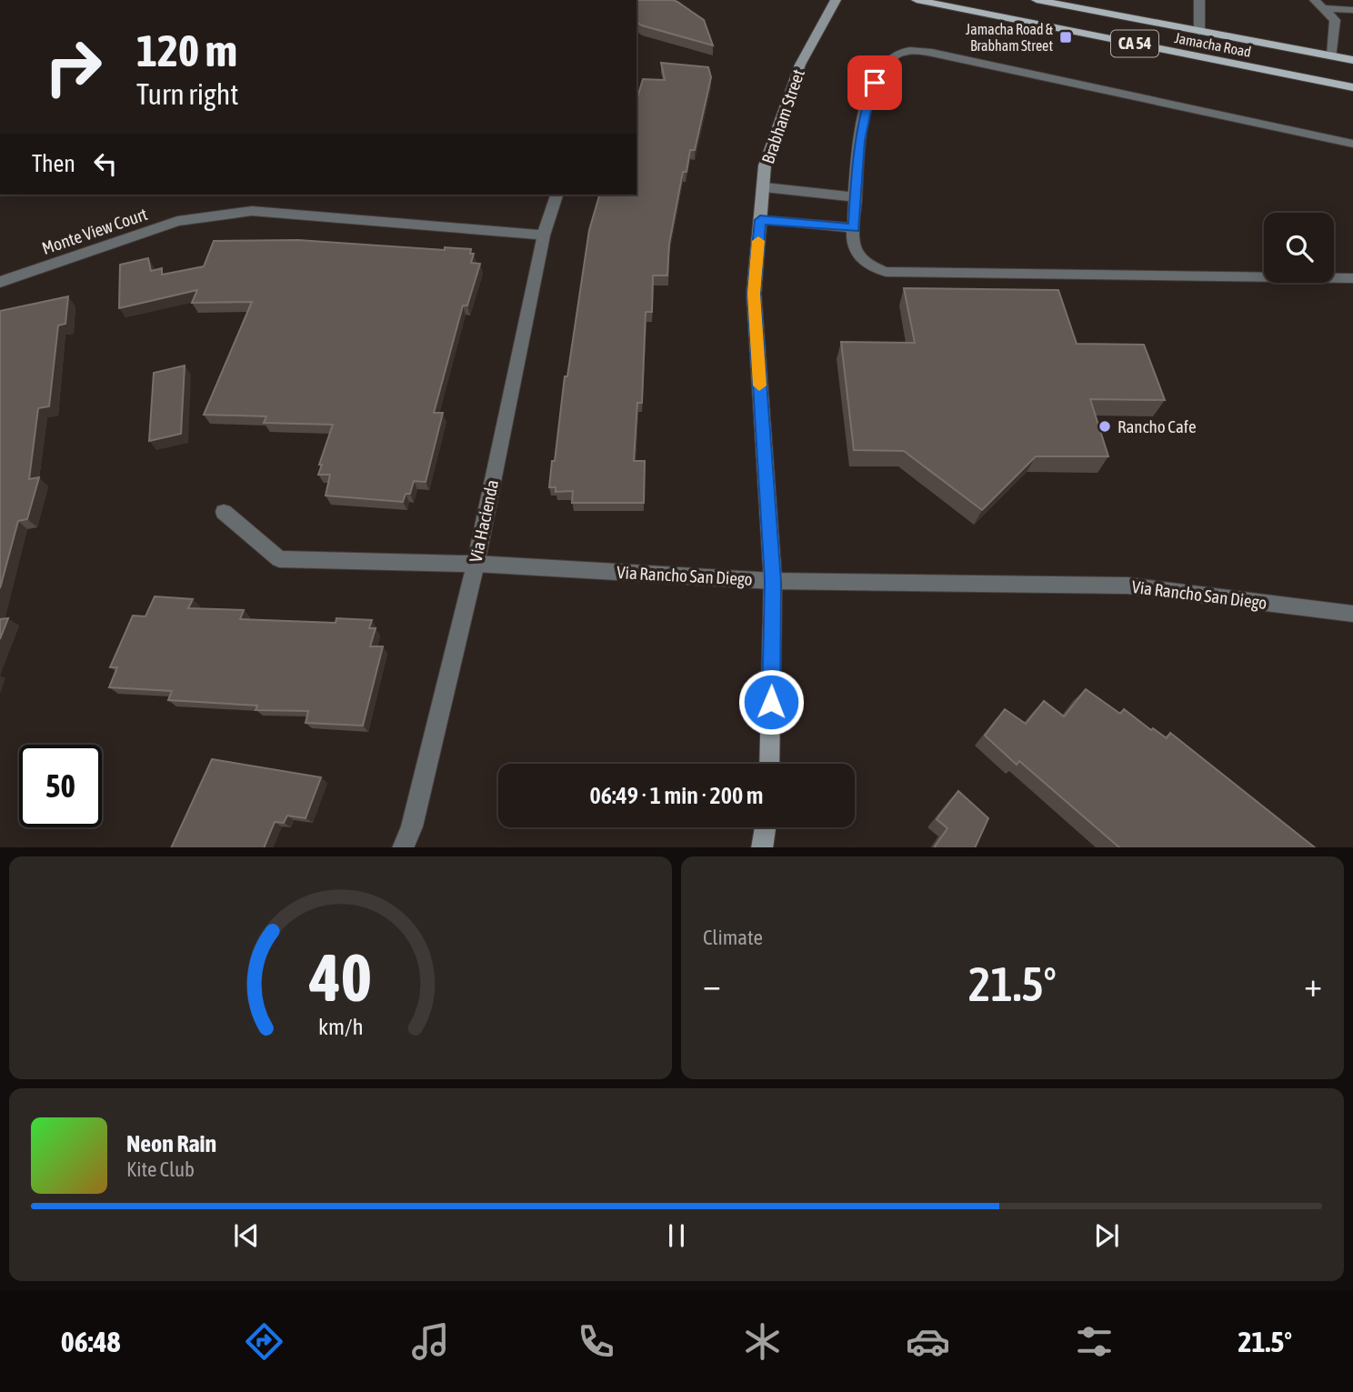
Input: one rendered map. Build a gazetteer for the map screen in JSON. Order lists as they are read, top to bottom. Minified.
{"streets":{"main road":["CA 54","Jamacha Road","Brabham Street"],"street":["Monte View Court","Via Hacienda","Via Rancho San Diego"]},"crossings":[["Brabham Street","Via Rancho San Diego"],["Monte View Court","Via Hacienda"],["Via Hacienda","Via Rancho San Diego"]],"places":{"transit":["Jamacha Road & Brabham Street"],"other":["Rancho Cafe"]},"page":{"turn":["120 m","Turn right"],"then":"Then","limit":"50","trip":"06:49 · 1 min · 200 m","tile":"Climate","heat":["−","21.5°","+"],"song":["Neon Rain","Kite Club"],"tabs":["06:48","21.5°"],"gauge":["40","km/h"]}}
